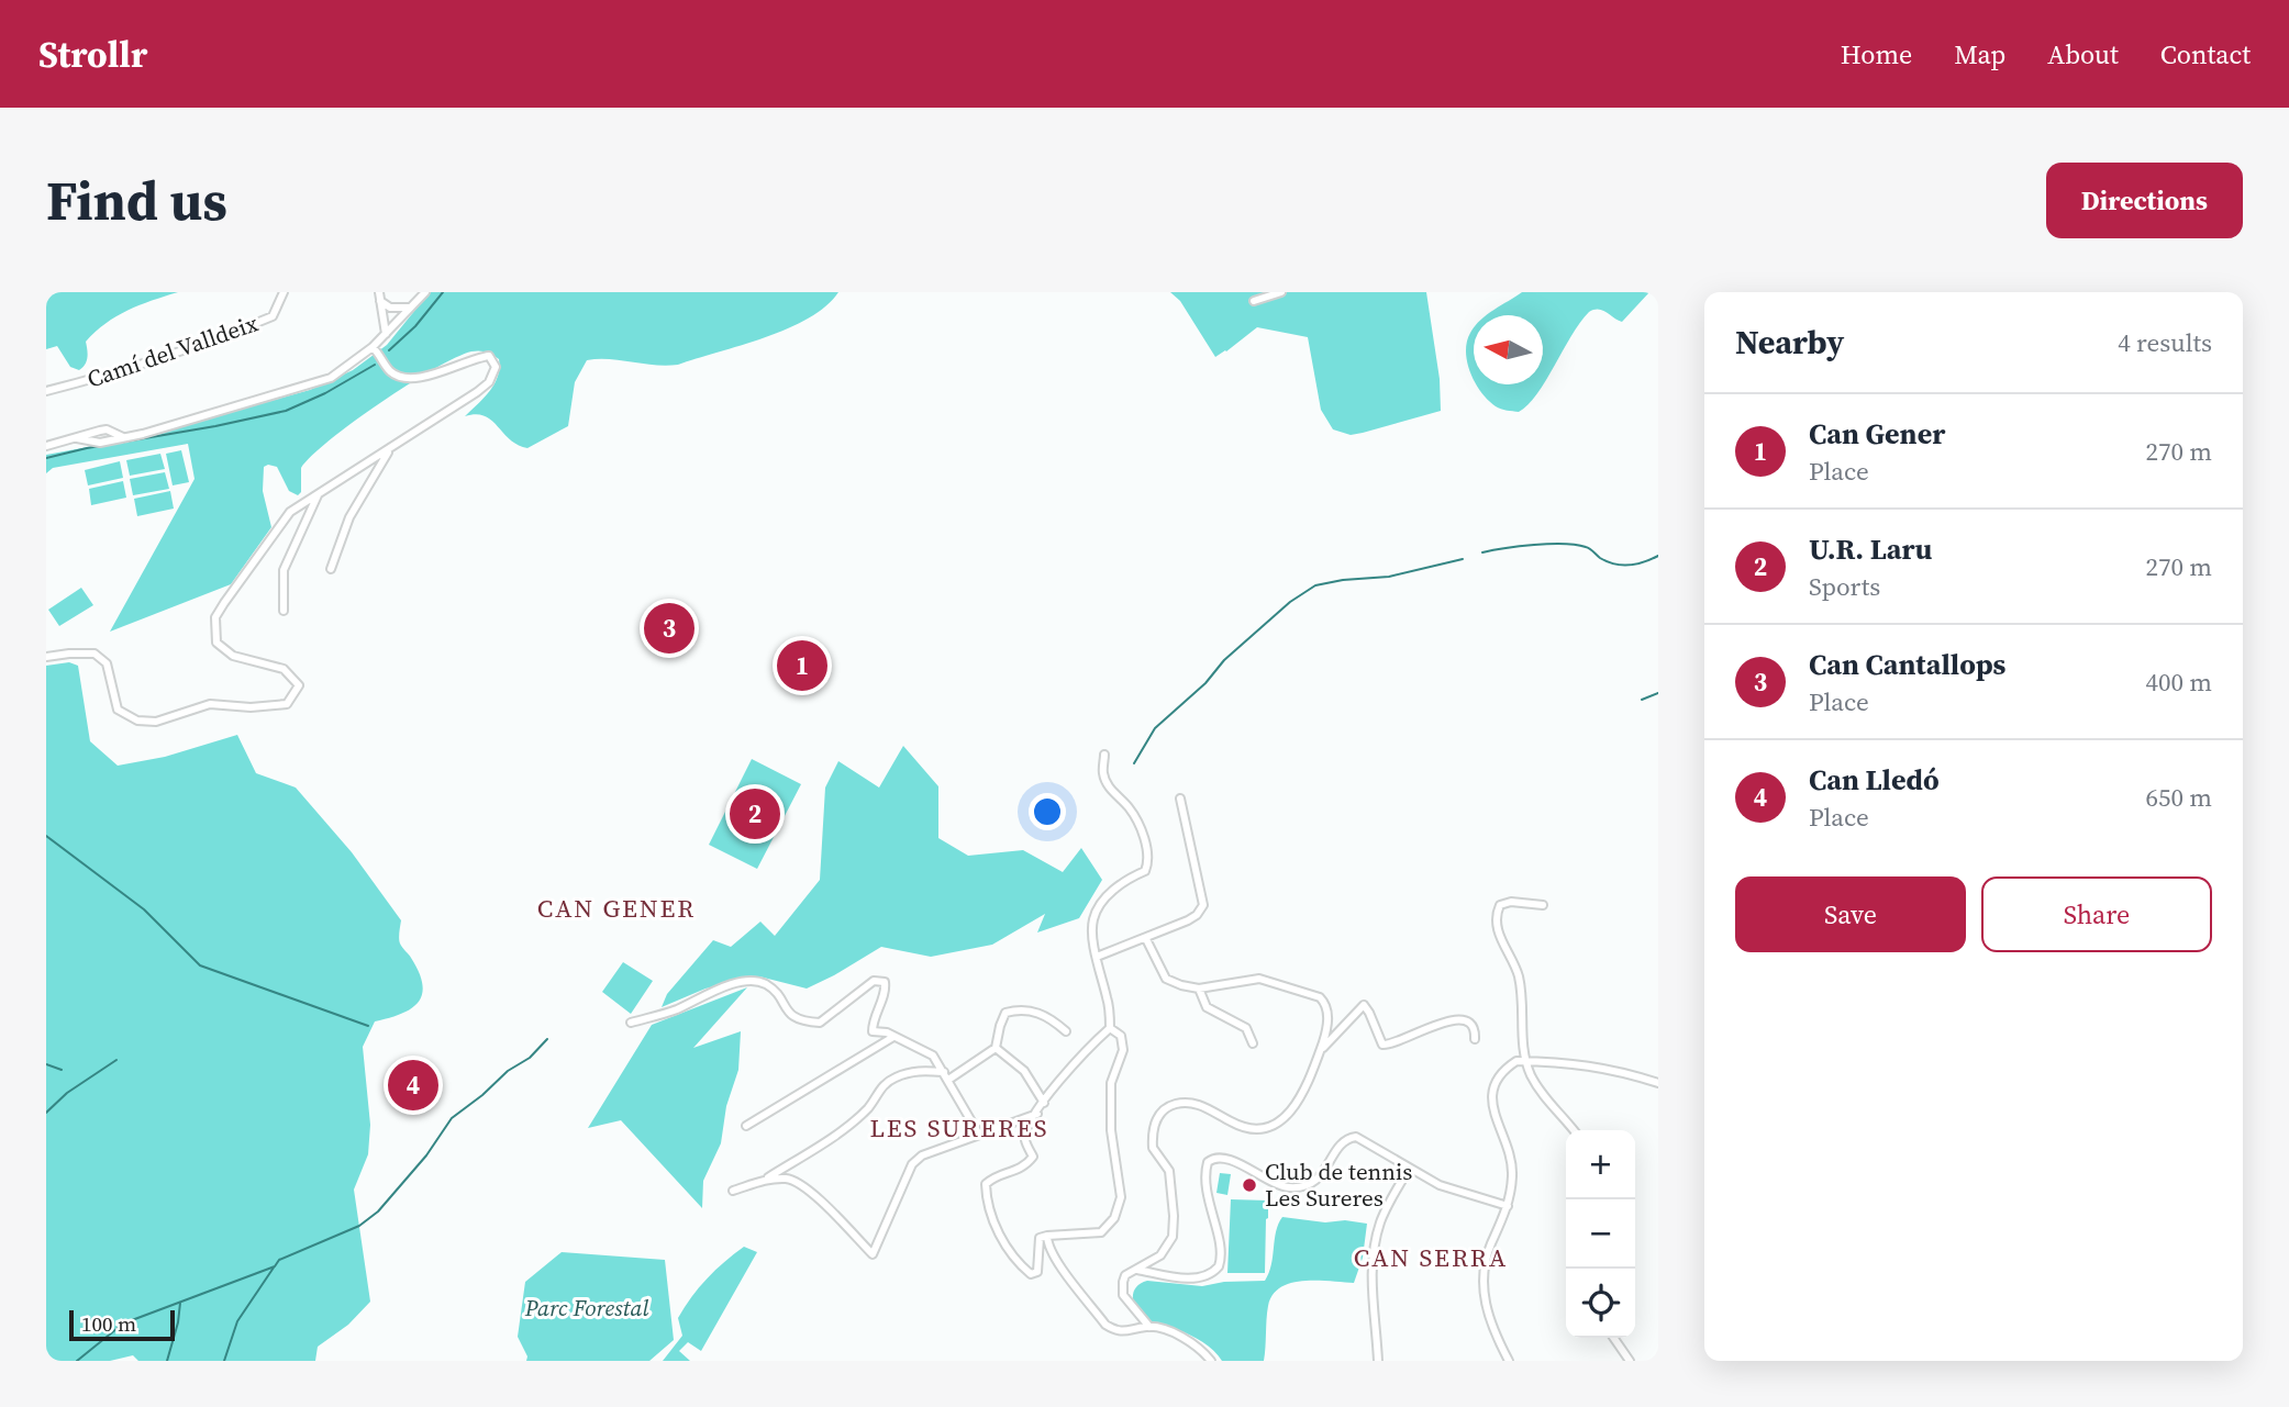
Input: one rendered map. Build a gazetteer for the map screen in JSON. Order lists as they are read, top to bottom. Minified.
{"streets":{"street":["Camí del Valldeix"]},"districts":["CAN GENER","LES SURERES","CAN SERRA"],"parks":["Parc Forestal"],"places":["Club de tennis Les Sureres"],"scale_bar":"100 m","north":"left","page":{"header":"Strollr","nav":["Home","Map","About","Contact"],"buttons":["Directions",["Save","Share"]],"title":"Find us","heading":["Nearby","4 results"],"list":[{"mark":"1","name":"Can Gener","note":"Place","value":"270 m"},{"mark":"2","name":"U.R. Laru","note":"Sports","value":"270 m"},{"mark":"3","name":"Can Cantallops","note":"Place","value":"400 m"},{"mark":"4","name":"Can Lledó","note":"Place","value":"650 m"}],"pins":["3","1","2","4"],"map_buttons":["+","−"],"scale":"100 m"}}
